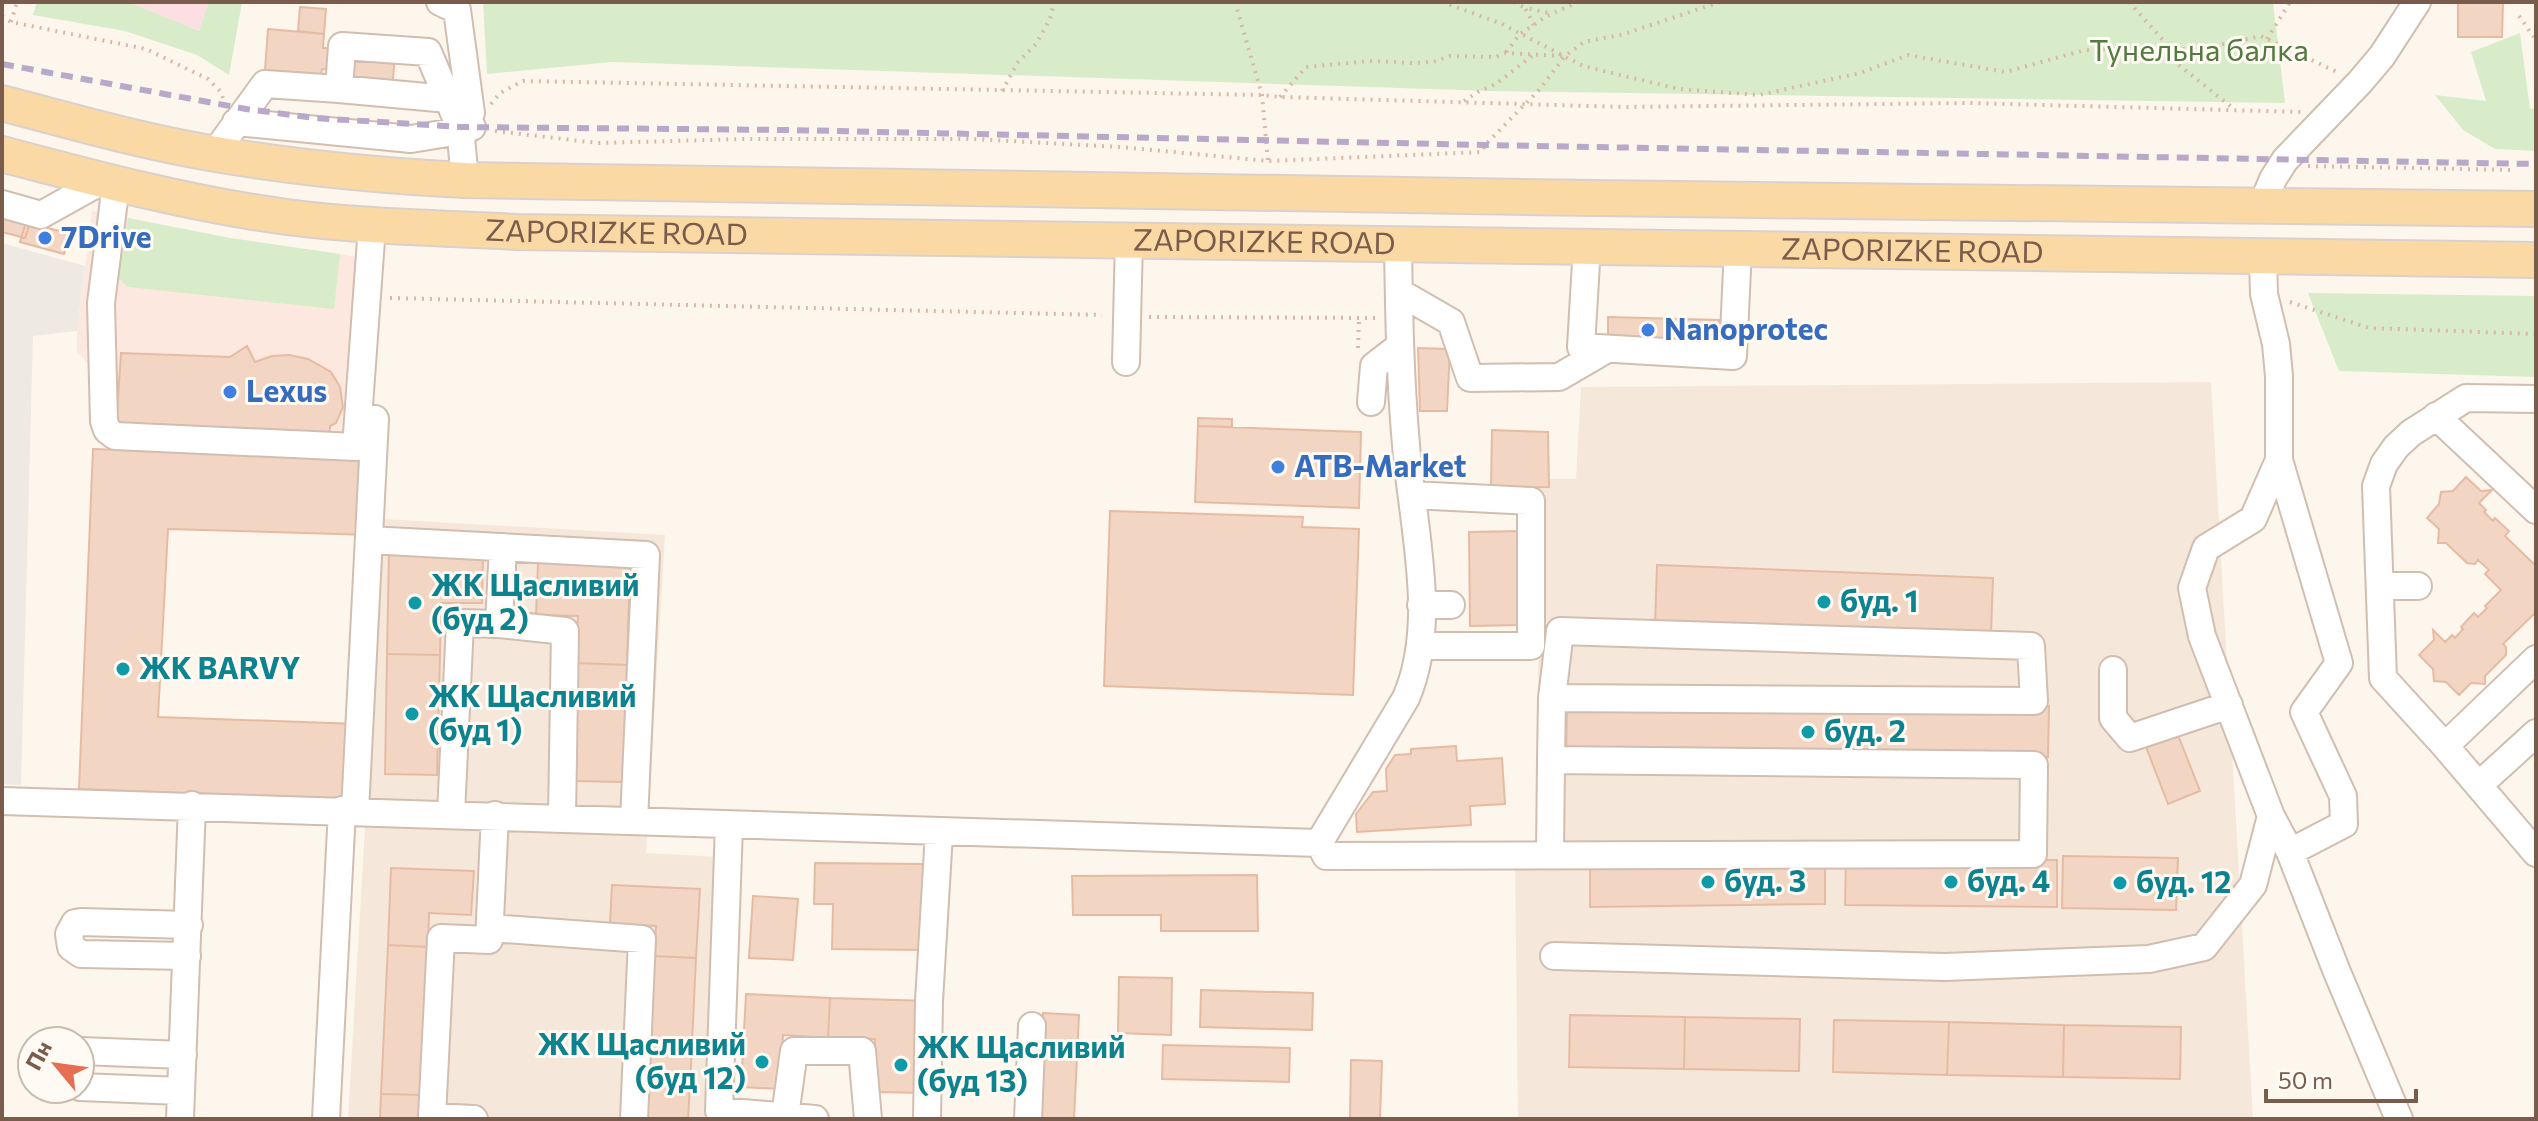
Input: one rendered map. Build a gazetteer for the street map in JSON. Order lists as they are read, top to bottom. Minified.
{"streets":{"main road":["ZAPORIZKE ROAD"]},"parks":["Тунельна балка"],"places":["7Drive","Nanoprotec","Lexus","ATB-Market","буд. 1","ЖК Щасливий (буд 2)","ЖК BARVY","ЖК Щасливий (буд 1)","буд. 2","буд. 3","буд. 4","буд. 12","ЖК Щасливий (буд 12)","ЖК Щасливий (буд 13)"],"scale_bar":"50 m","north":"top left"}
